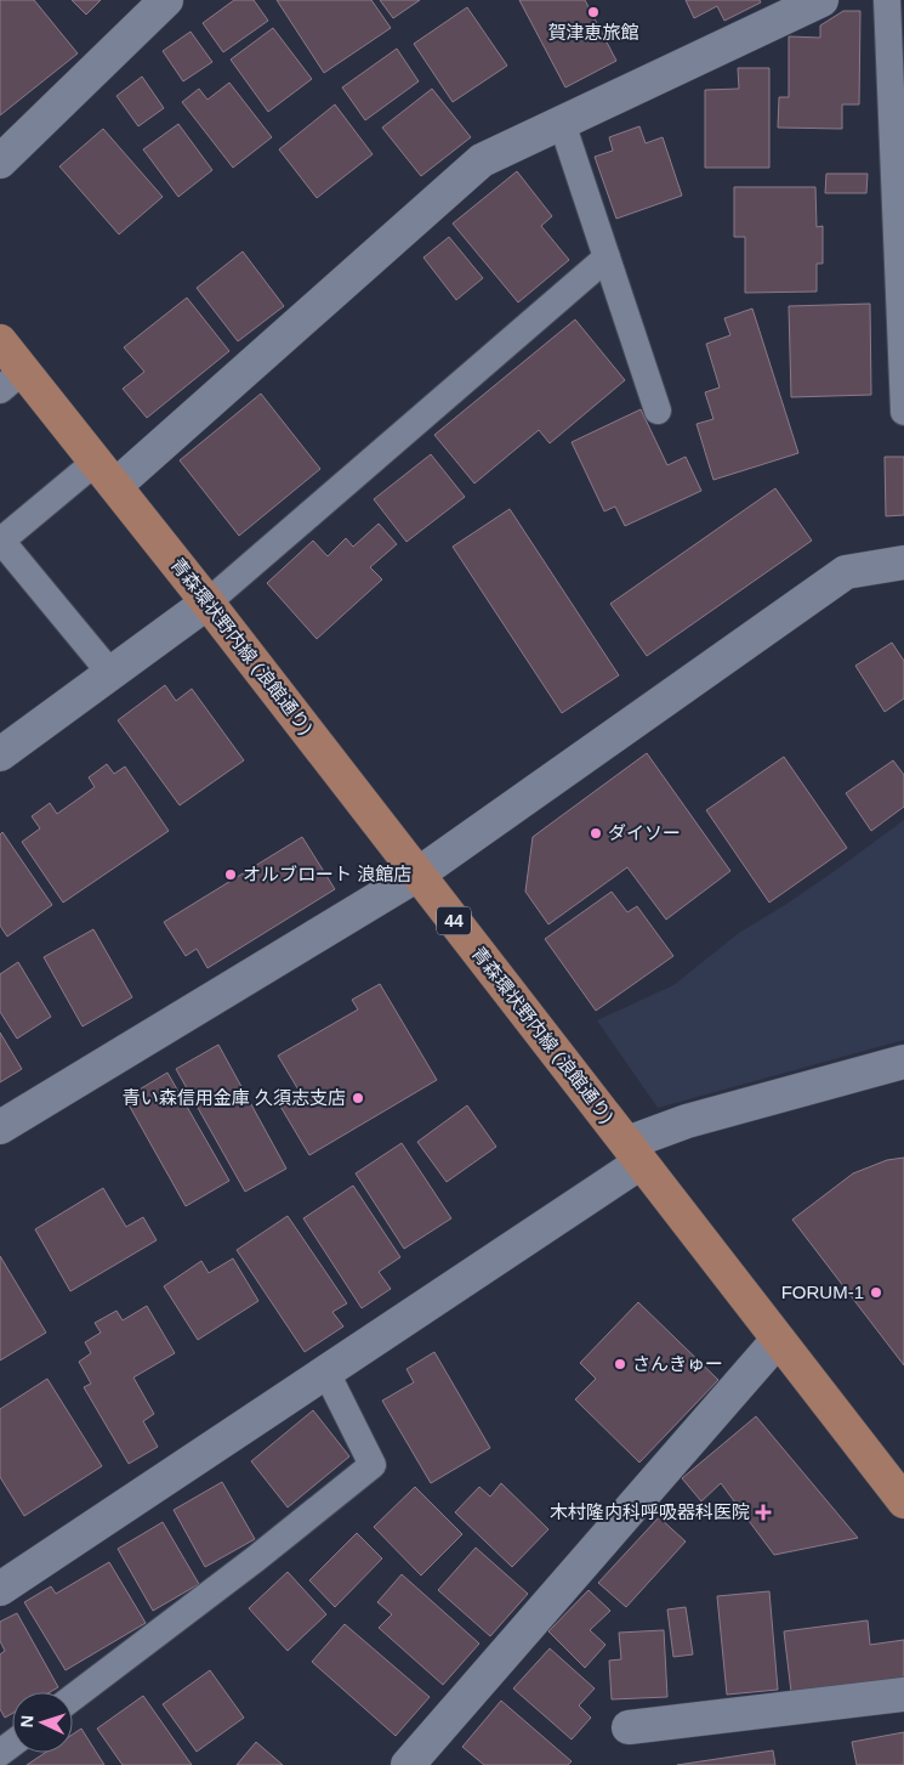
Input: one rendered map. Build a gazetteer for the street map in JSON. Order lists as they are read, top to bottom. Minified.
{"streets":{"main road":["青森環状野内線 (浪館通り)","44"]},"places":{"other":["賀津恵旅館","ダイソー","オルブロート 浪館店","青い森信用金庫 久須志支店","FORUM-1","さんきゅー"],"health":["木村隆内科呼吸器科医院"]},"north":"left"}
